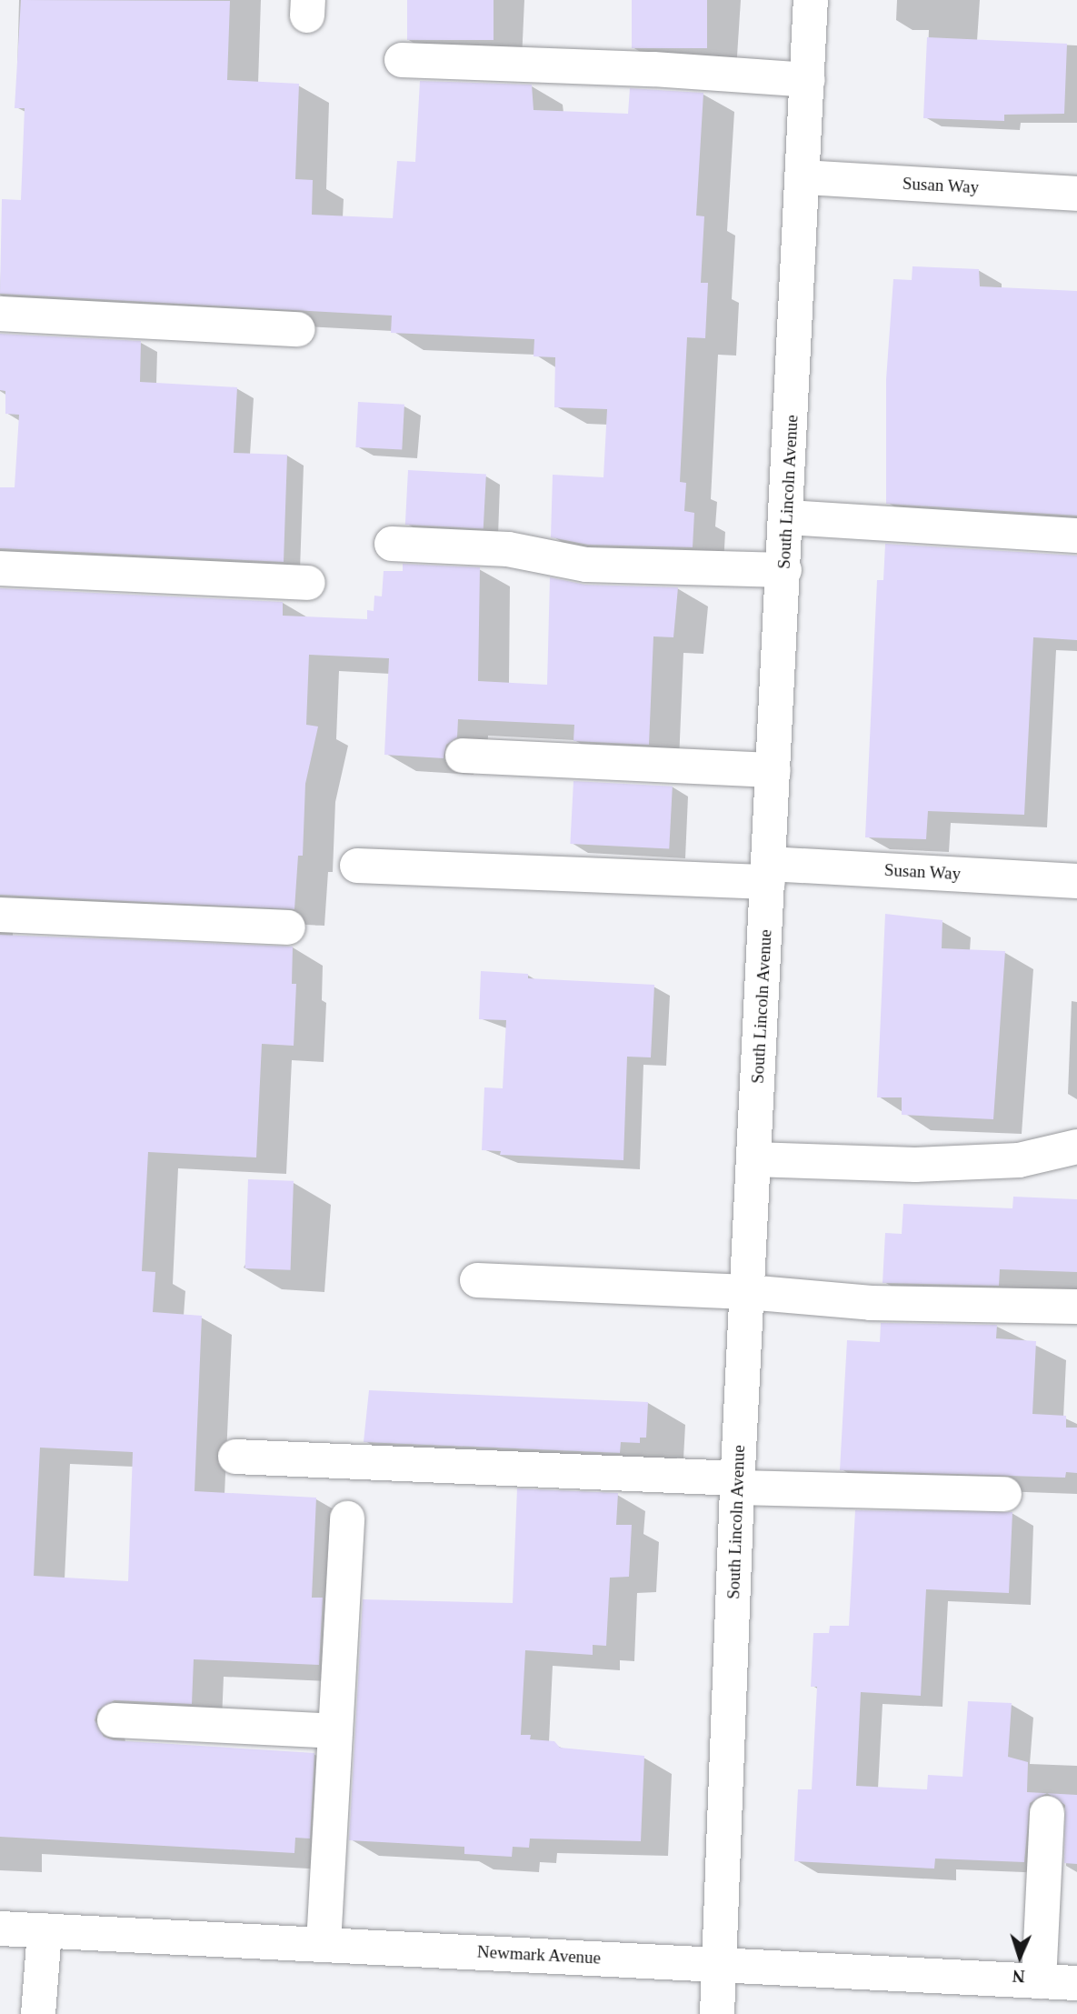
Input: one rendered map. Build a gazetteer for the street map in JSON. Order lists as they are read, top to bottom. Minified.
{"streets":{"street":["Susan Way","South Lincoln Avenue","Newmark Avenue"]},"crossings":[["Susan Way","South Lincoln Avenue"],["South Lincoln Avenue","Newmark Avenue"]],"north":"bottom"}
